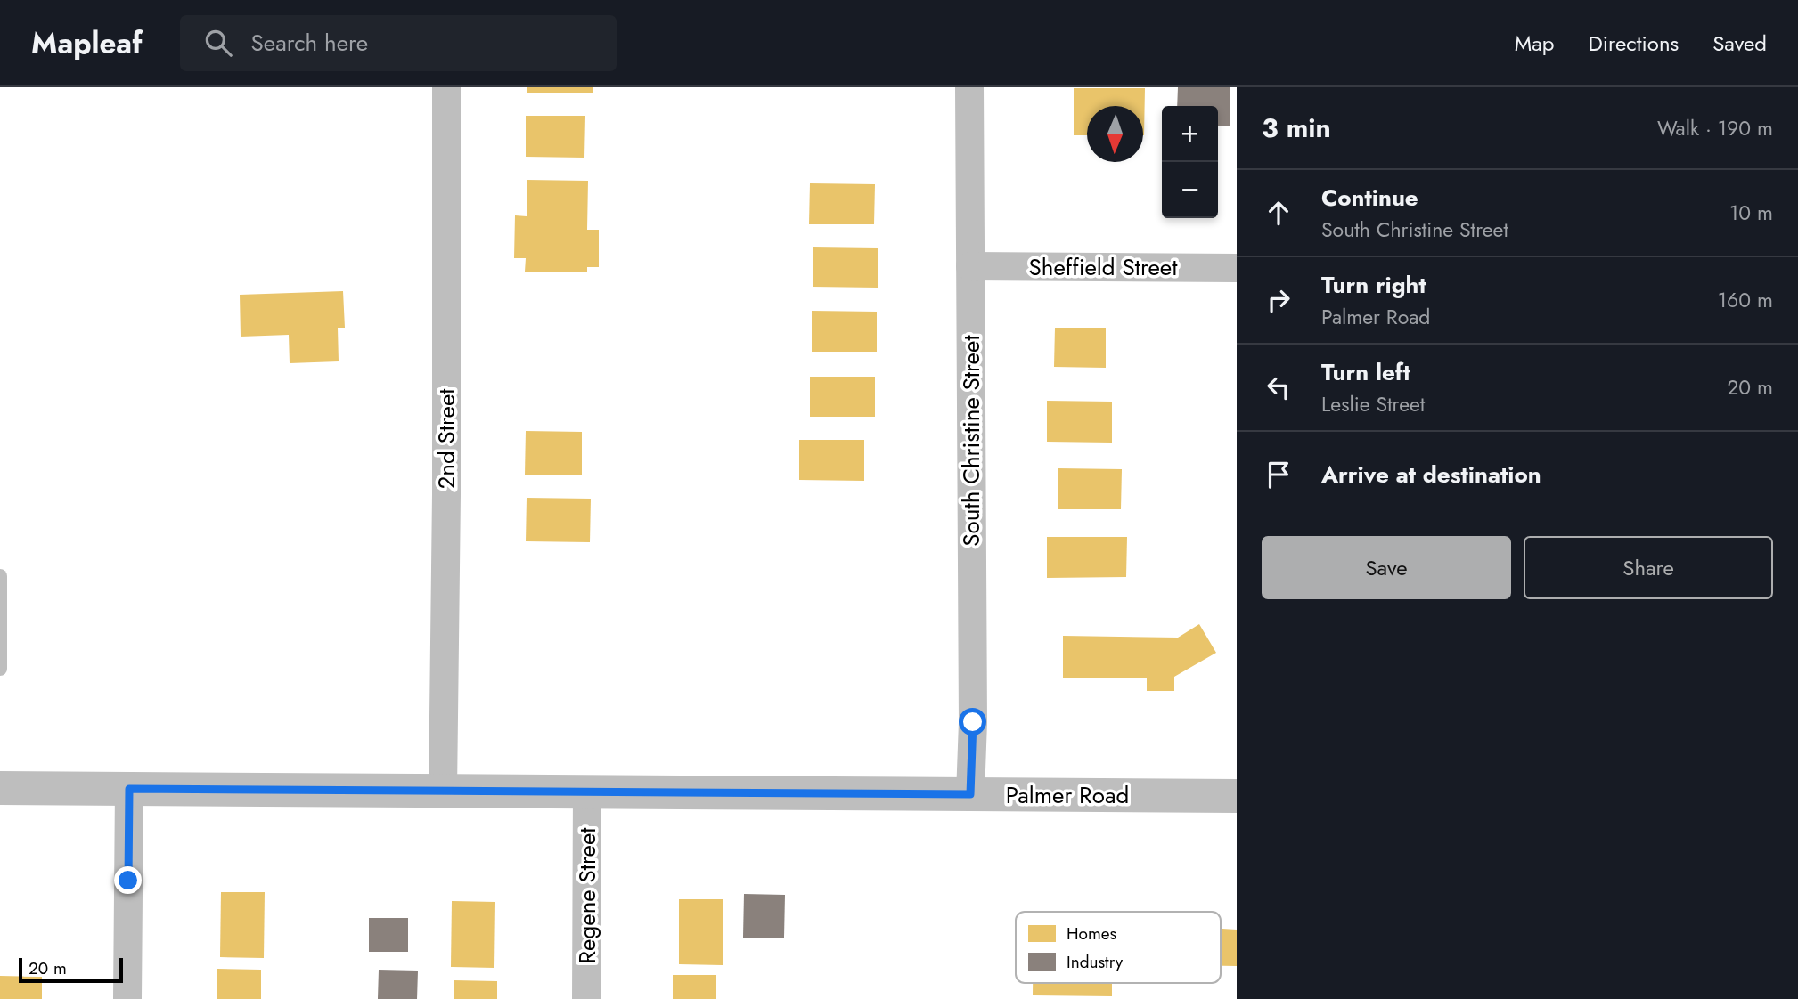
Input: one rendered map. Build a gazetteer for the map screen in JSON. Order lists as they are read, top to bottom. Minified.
{"streets":{"street":["Sheffield Street","2nd Street","South Christine Street","Palmer Road","Regene Street"]},"crossings":[["Sheffield Street","South Christine Street"],["2nd Street","Palmer Road"],["South Christine Street","Palmer Road"],["Palmer Road","Regene Street"]],"legend":["Homes","Industry"],"scale_bar":"20 m","north":"bottom","page":{"header":"Mapleaf","search":"Search here","nav":["Map","Directions","Saved"],"heading":["3 min","Walk · 190 m"],"map_buttons":["+","−"],"list":[["Continue","South Christine Street","10 m"],["Turn right","Palmer Road","160 m"],["Turn left","Leslie Street","20 m"],"Arrive at destination"],"buttons":["Save","Share"],"scale":"20 m"}}
